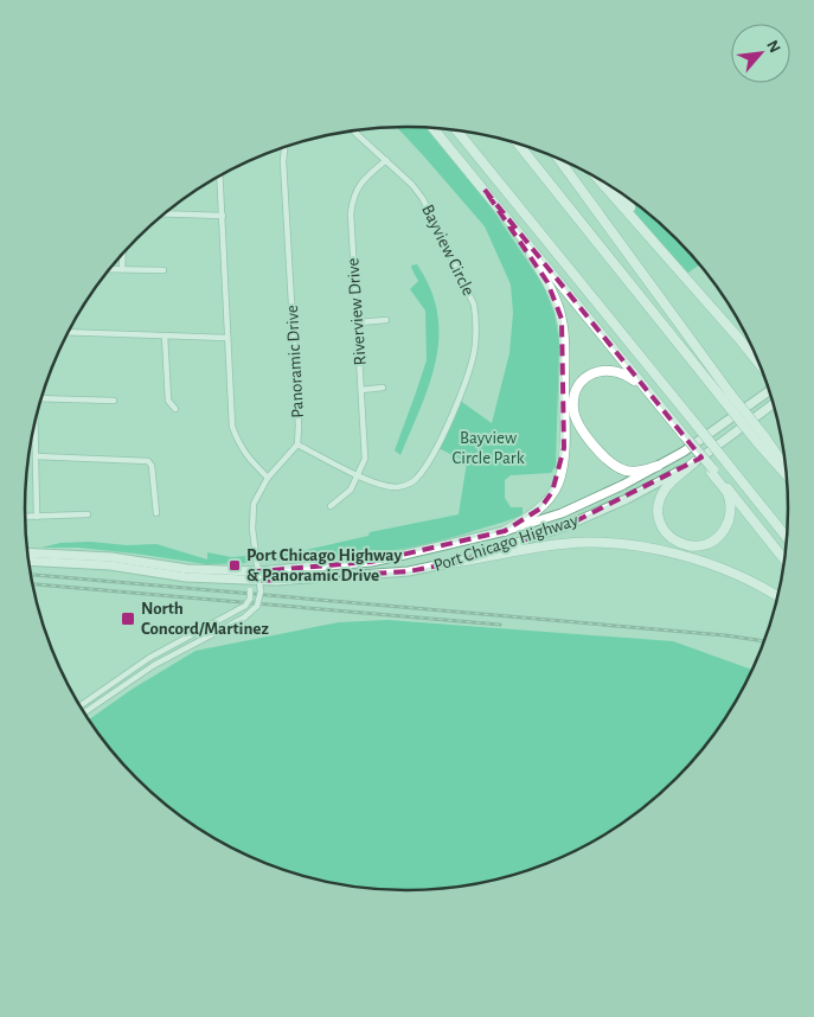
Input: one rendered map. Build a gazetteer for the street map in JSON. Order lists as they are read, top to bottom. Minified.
{"streets":{"main road":["Port Chicago Highway"],"street":["Bayview Circle","Riverview Drive","Panoramic Drive"]},"crossings":[["Bayview Circle","Riverview Drive"],["Bayview Circle","Panoramic Drive"],["Panoramic Drive","Port Chicago Highway"]],"parks":["Bayview Circle Park"],"places":{"transit":["Port Chicago Highway & Panoramic Drive","North Concord/Martinez"]},"north":"top right"}
